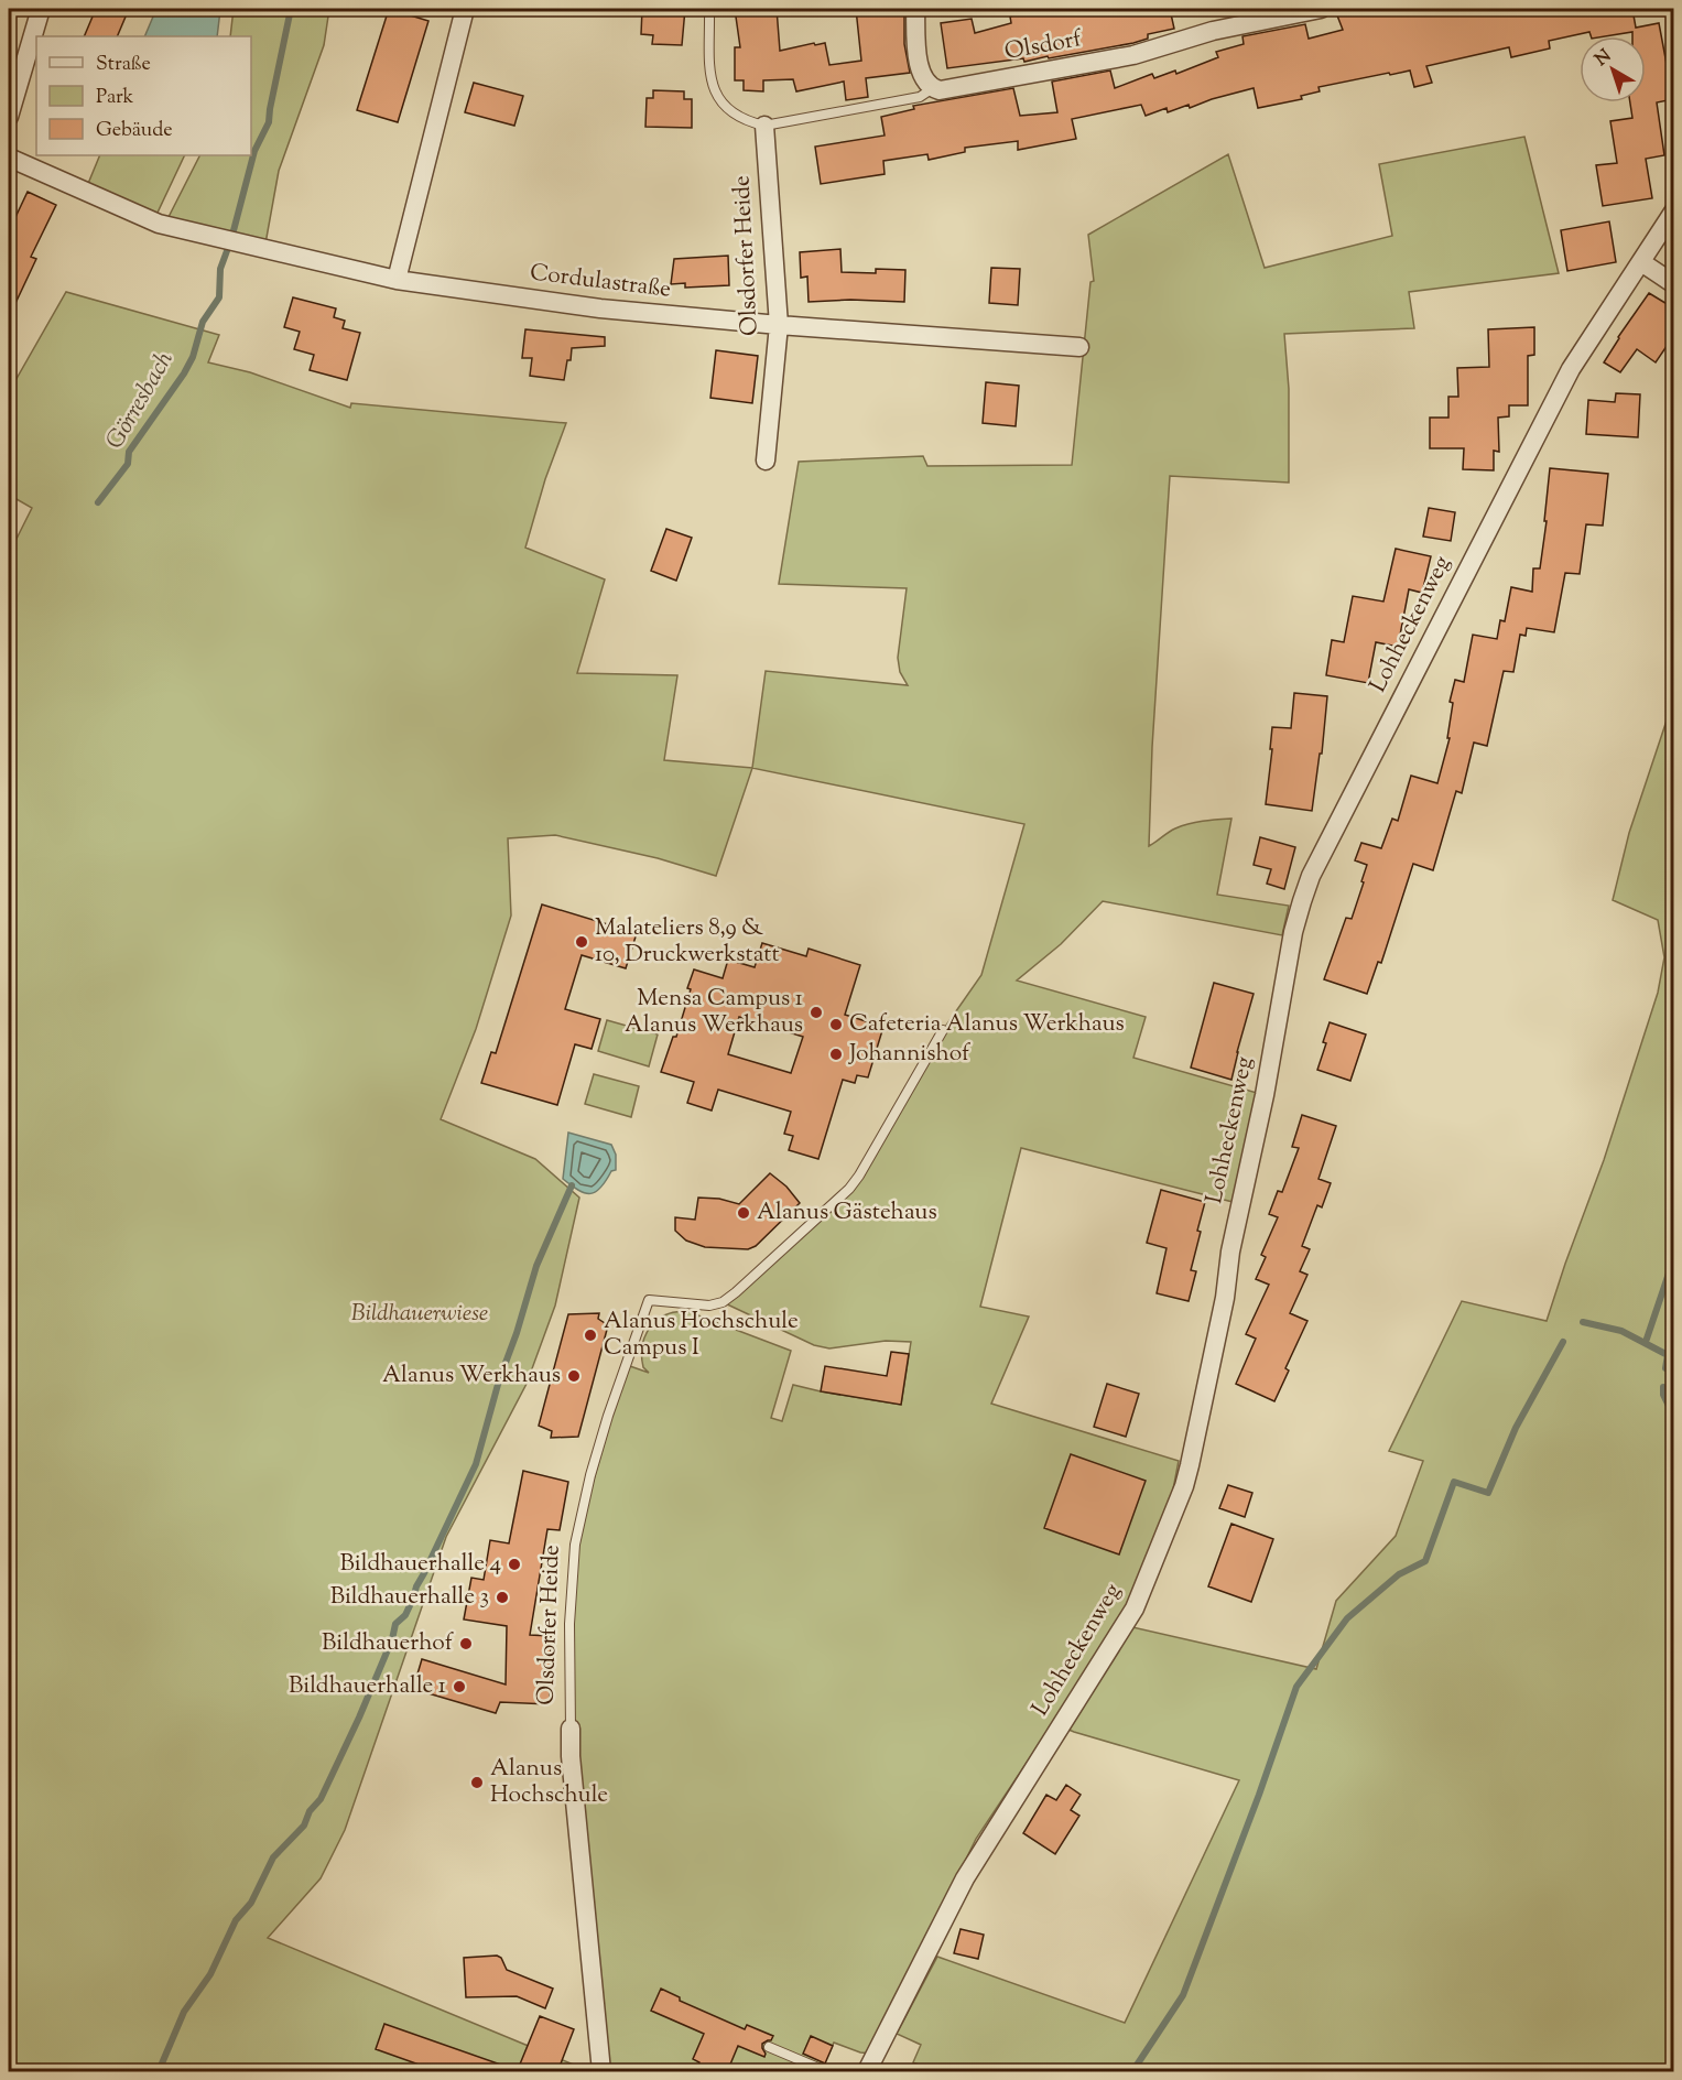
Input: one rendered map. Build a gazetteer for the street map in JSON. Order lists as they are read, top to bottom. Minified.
{"streets":{"street":["Olsdorf","Olsdorfer Heide","Cordulastraße","Lohheckenweg"]},"crossings":[["Olsdorfer Heide","Cordulastraße"]],"water":["Görresbach"],"parks":["Bildhauerwiese"],"places":["Malateliers 8,9 & 10, Druckwerkstatt","Mensa Campus 1 Alanus Werkhaus","Cafeteria Alanus Werkhaus","Johannishof","Alanus Gästehaus","Alanus Hochschule Campus I","Alanus Werkhaus","Bildhauerhalle 4","Bildhauerhalle 3","Bildhauerhof","Bildhauerhalle 1","Alanus Hochschule"],"legend":["Straße","Park","Gebäude"],"north":"top left"}
